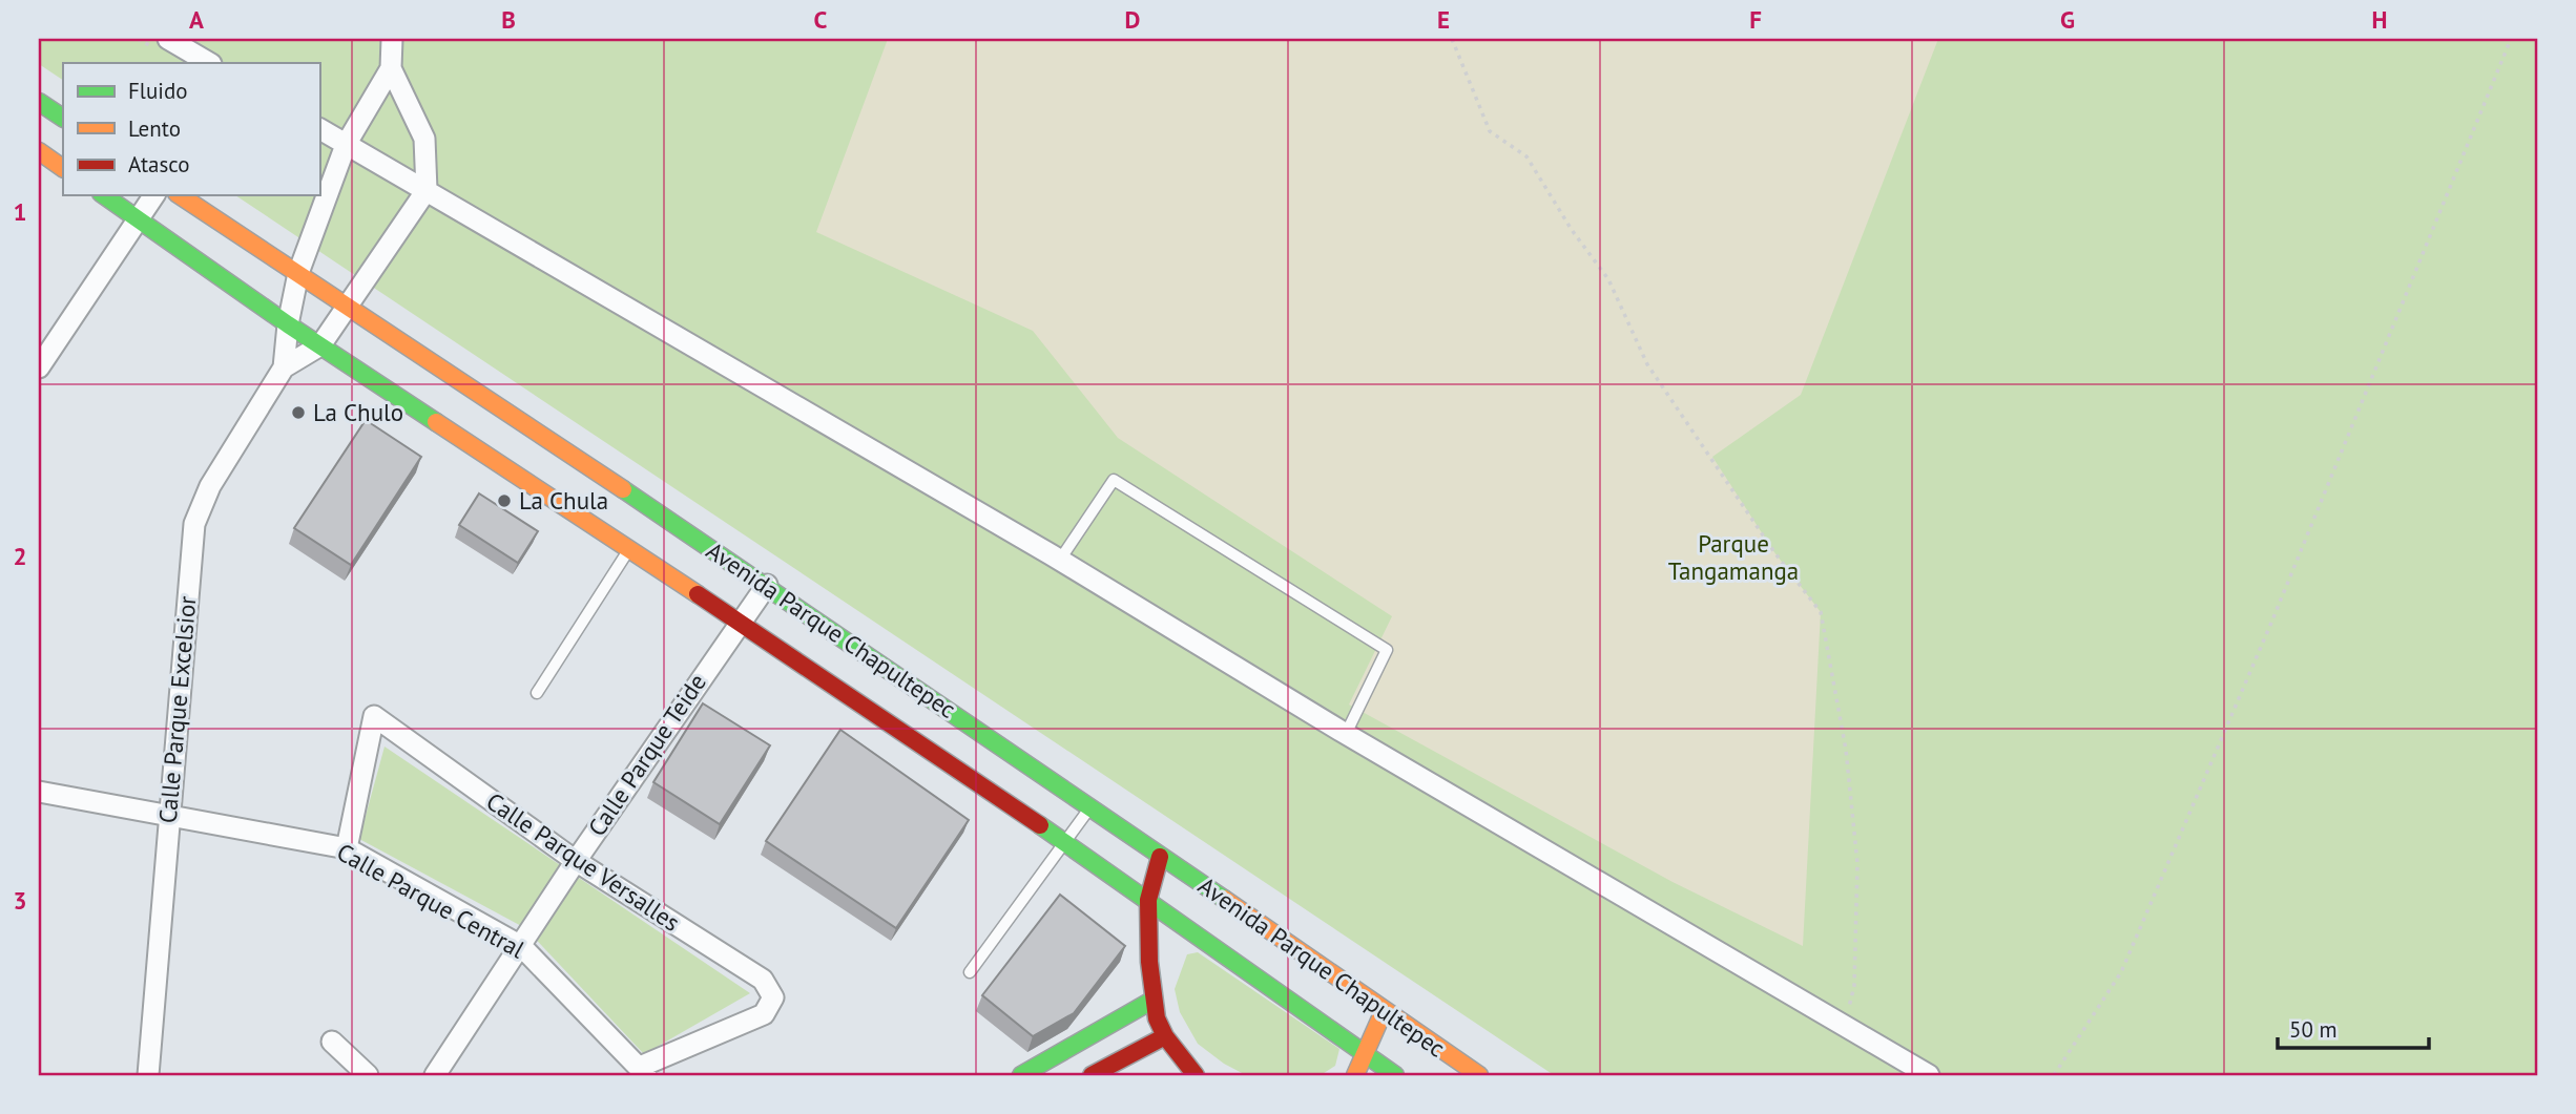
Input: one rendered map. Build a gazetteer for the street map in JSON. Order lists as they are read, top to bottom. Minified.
{"streets":{"main road":["Avenida Parque Chapultepec"],"street":["Calle Parque Excelsior","Calle Parque Teide","Calle Parque Versalles","Calle Parque Central"]},"crossings":[["Avenida Parque Chapultepec","Calle Parque Excelsior"],["Avenida Parque Chapultepec","Calle Parque Teide"],["Calle Parque Excelsior","Calle Parque Central"],["Calle Parque Teide","Calle Parque Versalles"],["Calle Parque Teide","Calle Parque Central"],["Calle Parque Versalles","Calle Parque Central"]],"parks":["Parque Tangamanga"],"places":["La Chulo","La Chula"],"legend":["Fluido","Lento","Atasco"],"scale_bar":"50 m","grid":{"columns":["A","B","C","D","E","F","G","H"],"rows":["1","2","3"]}}
